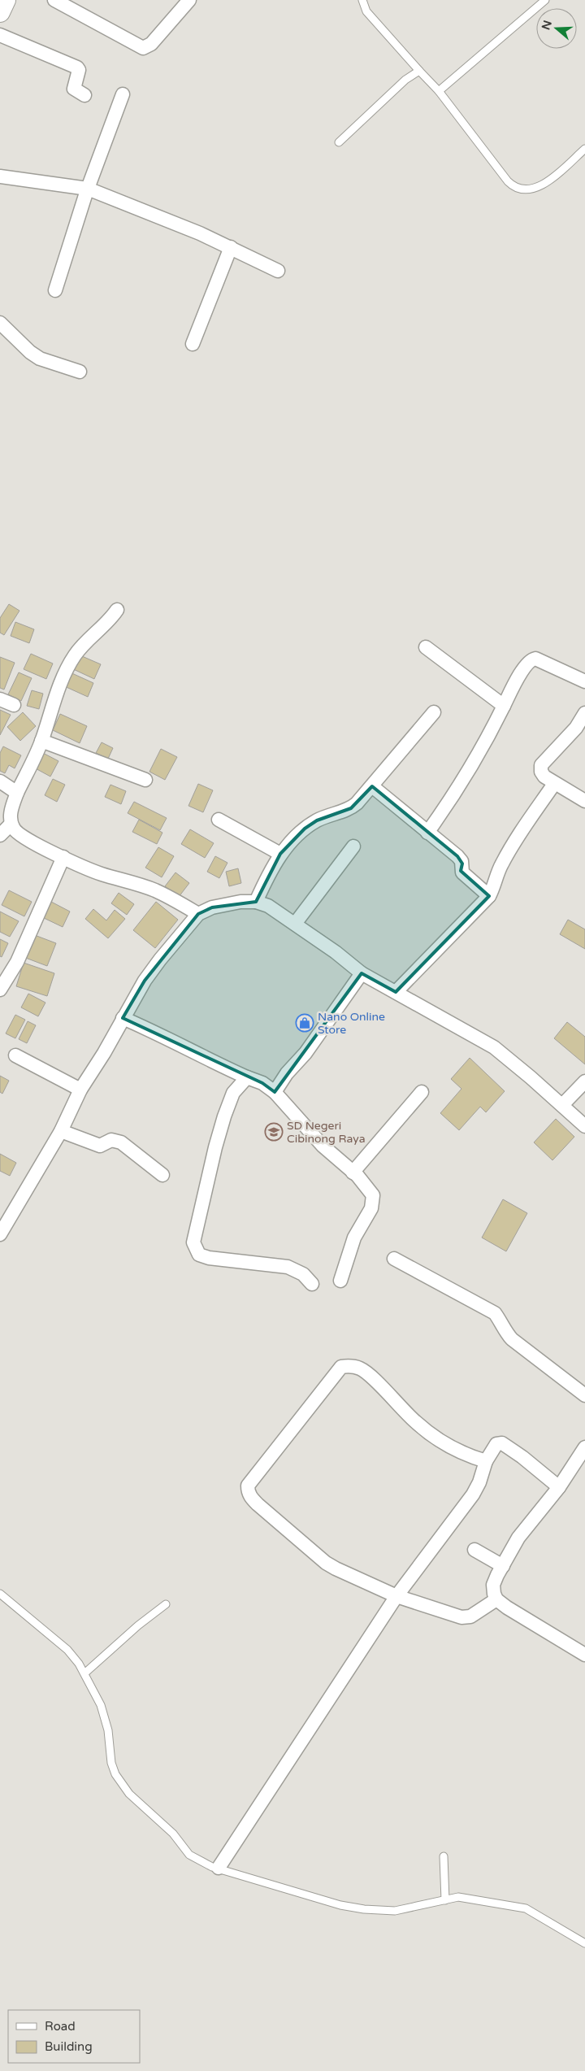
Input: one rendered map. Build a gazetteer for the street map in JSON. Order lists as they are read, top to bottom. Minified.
{"places":{"shop":["Nano Online Store"],"school or university":["SD Negeri Cibinong Raya"]},"legend":["Road","Building"],"north":"left"}
